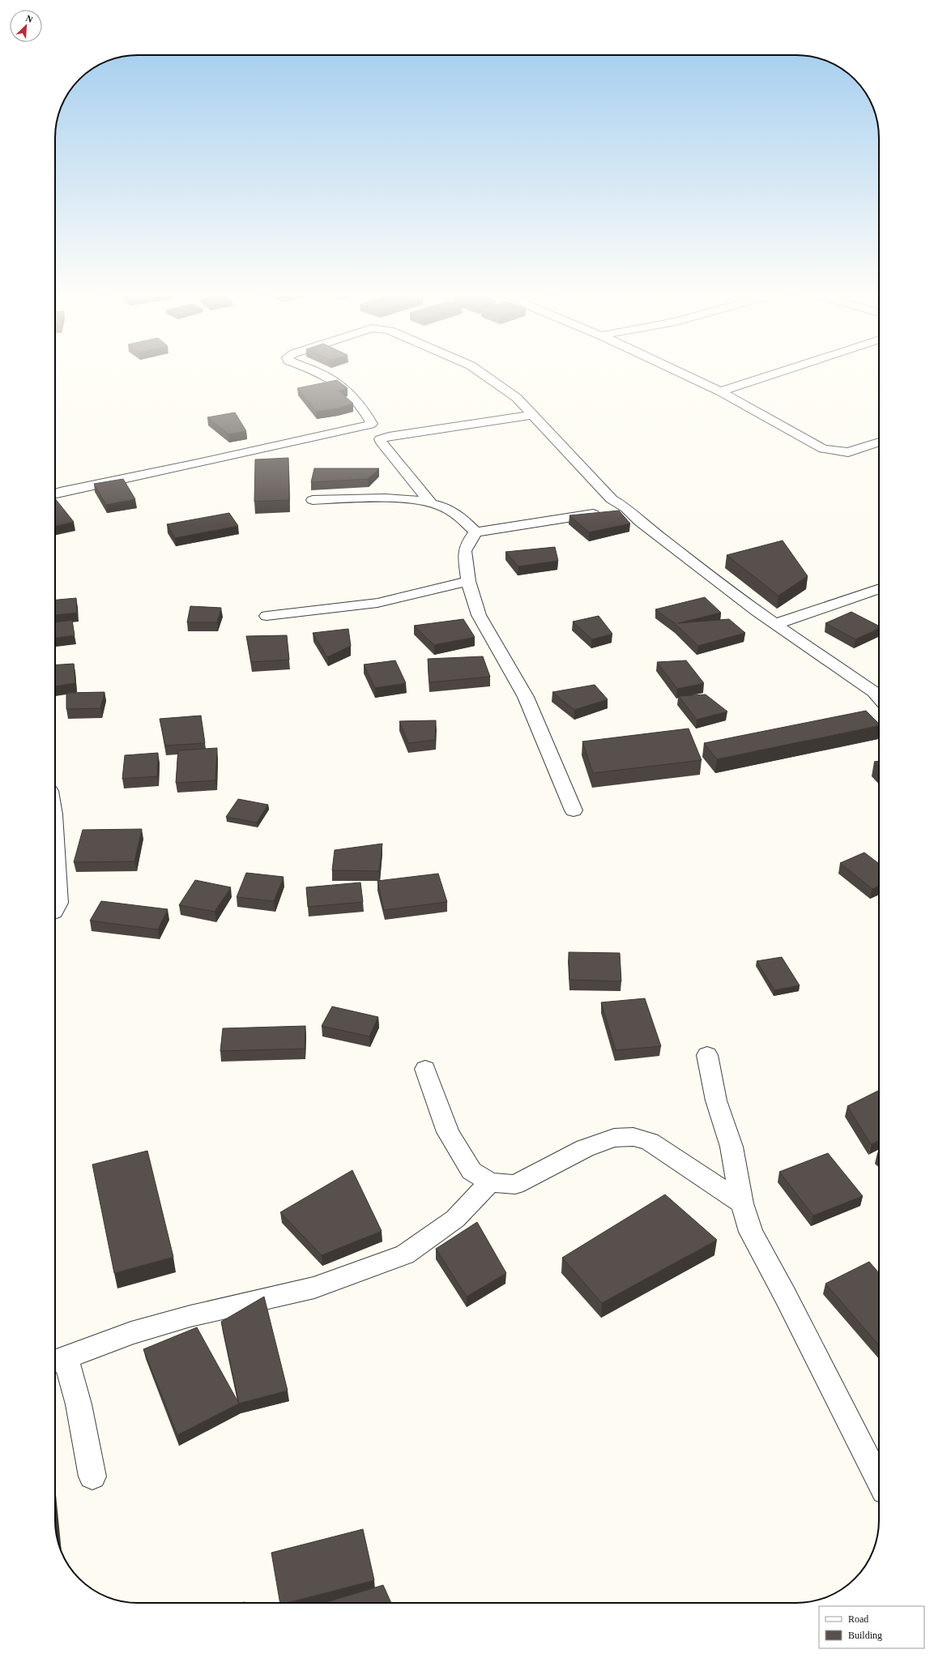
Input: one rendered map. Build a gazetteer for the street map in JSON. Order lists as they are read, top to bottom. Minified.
{"legend":["Road","Building"],"north":"top right"}
